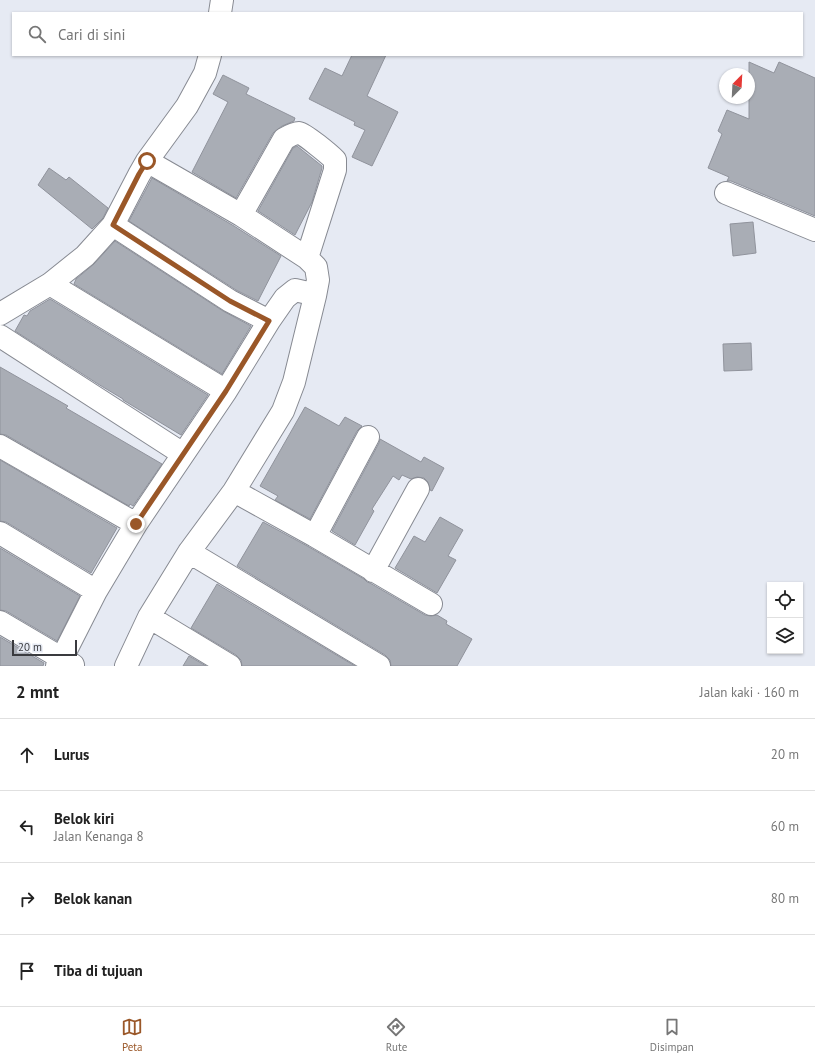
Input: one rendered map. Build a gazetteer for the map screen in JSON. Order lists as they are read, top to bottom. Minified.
{"scale_bar":"20 m","north":"top right","page":{"search":"Cari di sini","scale":"20 m","heading":["2 mnt","Jalan kaki · 160 m"],"list":[["Lurus","20 m"],["Belok kiri","Jalan Kenanga 8","60 m"],["Belok kanan","80 m"],"Tiba di tujuan"],"nav":["Peta","Rute","Disimpan"]}}
